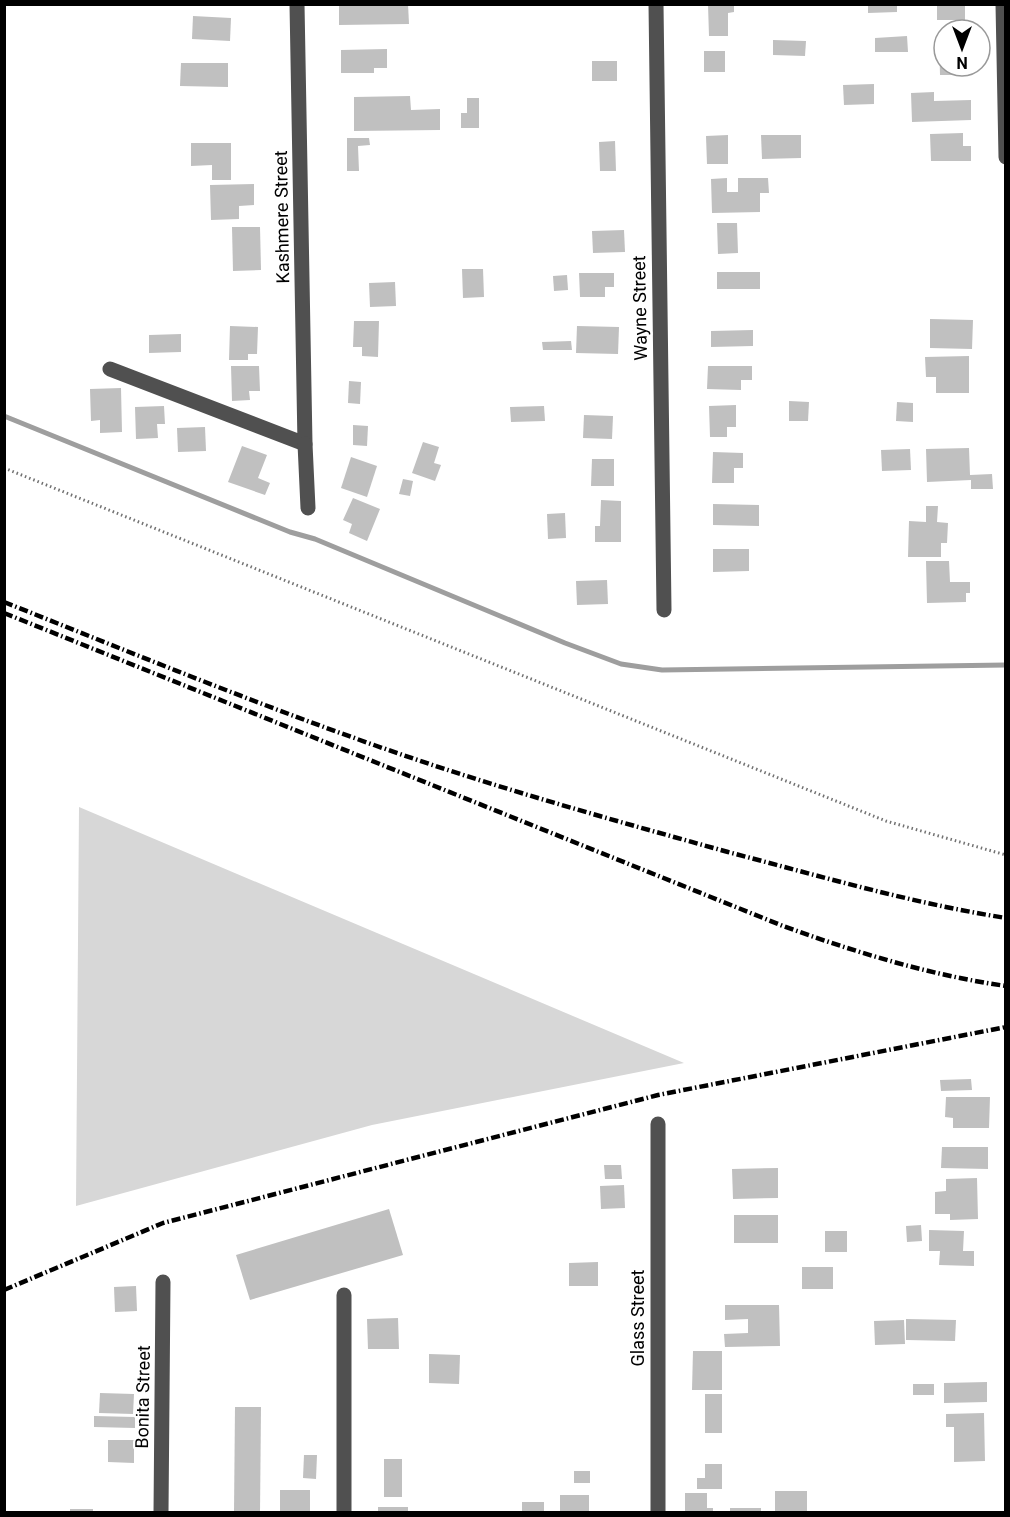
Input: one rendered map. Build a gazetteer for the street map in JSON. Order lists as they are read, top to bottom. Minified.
{"streets":{"street":["Kashmere Street","Wayne Street","Glass Street","Bonita Street"]},"north":"bottom"}
